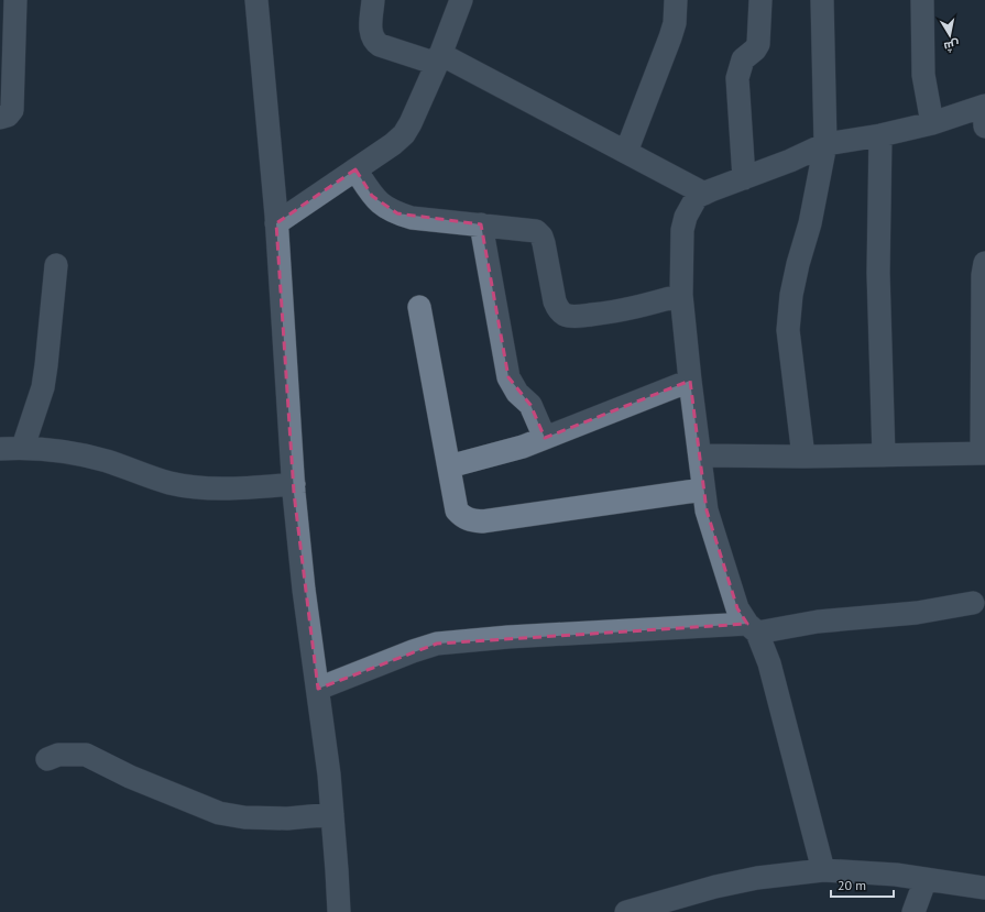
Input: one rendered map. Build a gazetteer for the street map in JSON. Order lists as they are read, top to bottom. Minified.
{"scale_bar":"20 m","north":"bottom"}
